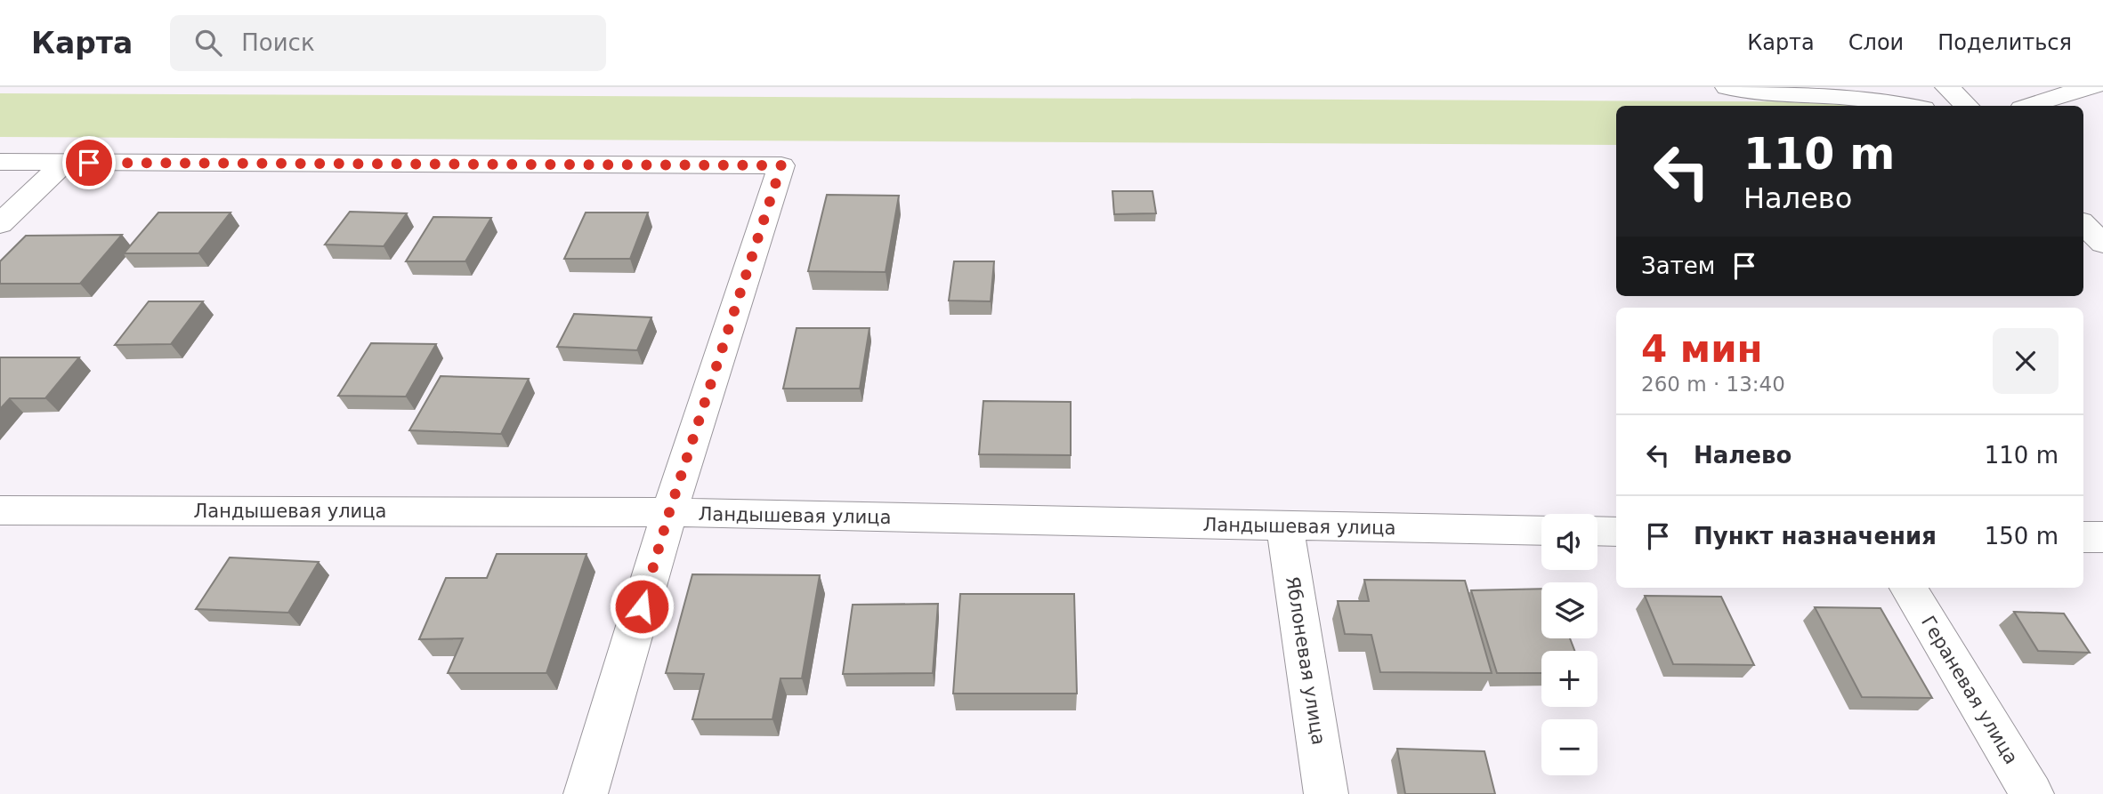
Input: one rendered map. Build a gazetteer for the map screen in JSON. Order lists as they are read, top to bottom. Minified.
{"streets":{"street":["Ландышевая улица","Яблоневая улица","Гераневая улица"]},"crossings":[["Ландышевая улица","Яблоневая улица"]],"page":{"header":"Карта","search":"Поиск","nav":["Карта","Слои","Поделиться"],"turn":["110 m","Налево"],"then":"Затем","heading":["4 мин","260 m · 13:40"],"list":[{"name":"Налево","value":"110 m"},{"name":"Пункт назначения","value":"150 m"}],"map_buttons":["+","−"]}}
